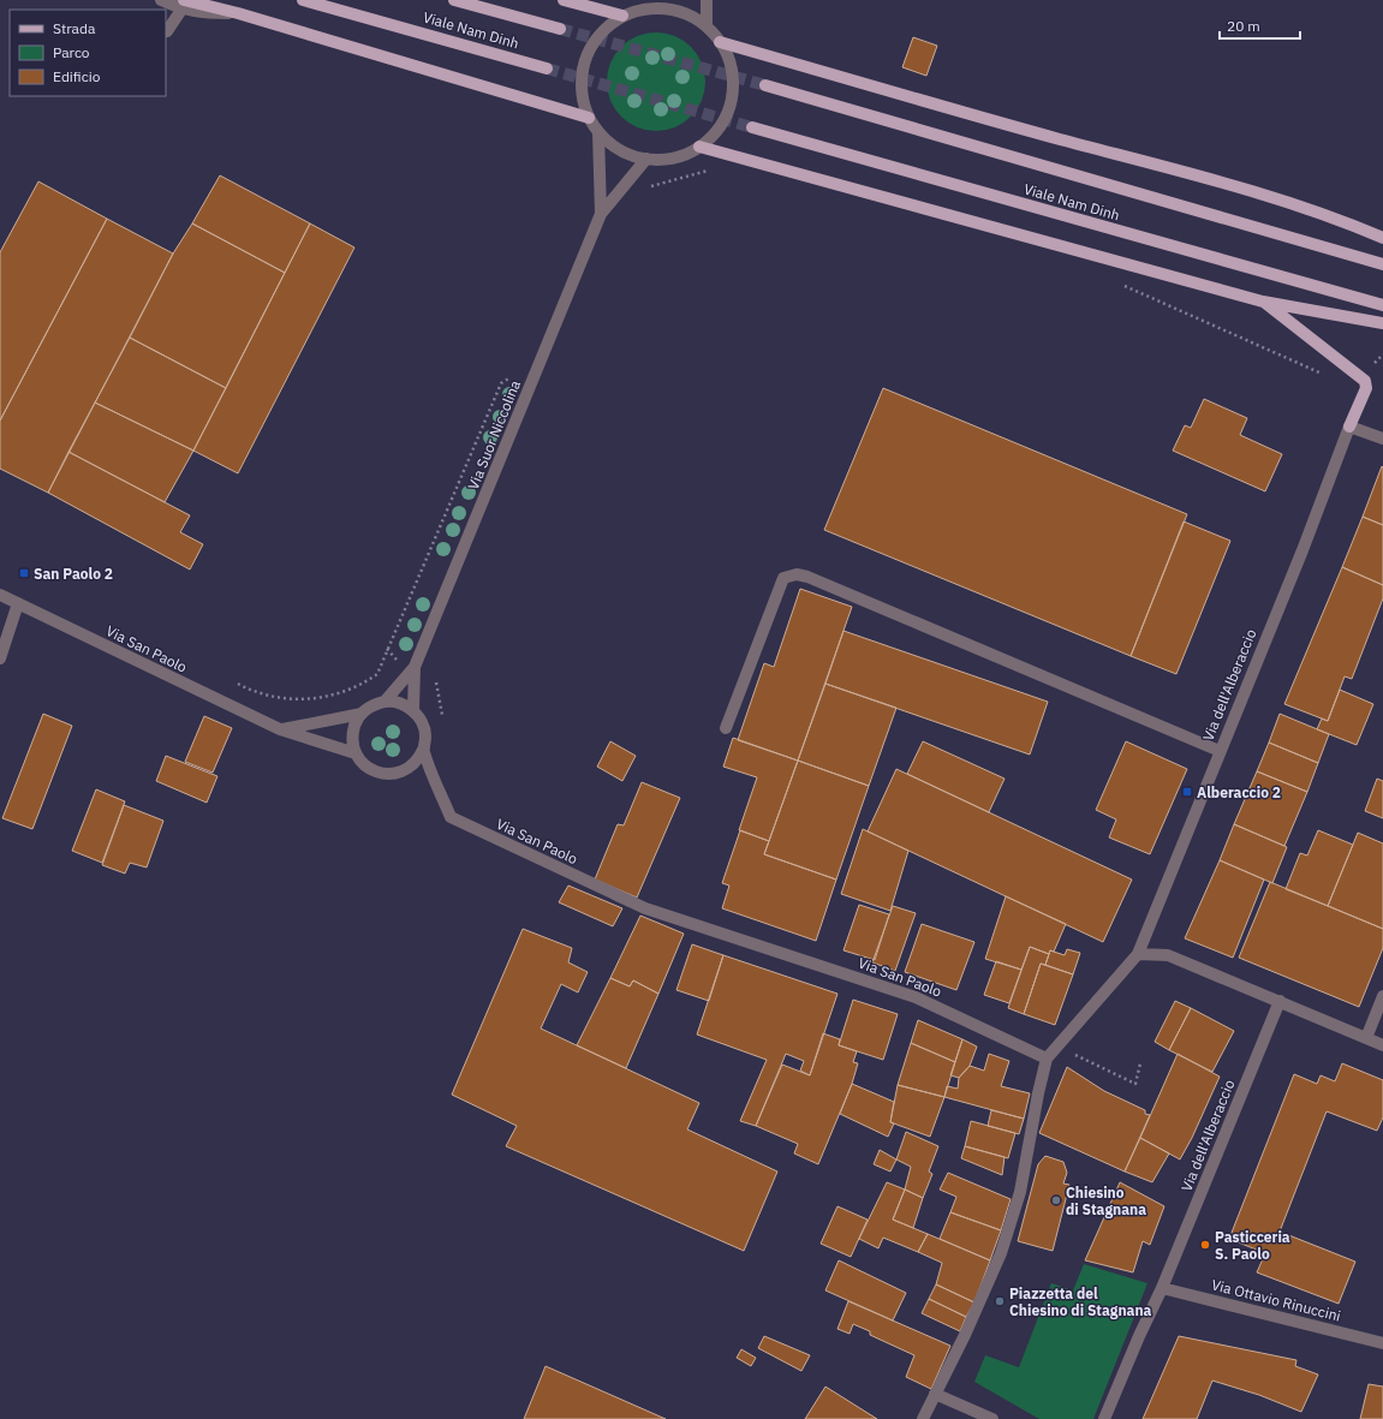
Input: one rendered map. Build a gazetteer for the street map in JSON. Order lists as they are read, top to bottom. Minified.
{"streets":{"main road":["Viale Nam Dinh"],"street":["Via Suor Niccolina","Via San Paolo","Via dell'Alberaccio","Via Ottavio Rinuccini"]},"crossings":[["Via Suor Niccolina","Via San Paolo"],["Via San Paolo","Via dell'Alberaccio"],["Via dell'Alberaccio","Via Ottavio Rinuccini"]],"places":{"transit":["San Paolo 2","Alberaccio 2"],"other":["Chiesino di Stagnana","Pasticceria S. Paolo","Piazzetta del Chiesino di Stagnana"]},"legend":["Strada","Parco","Edificio"],"scale_bar":"20 m"}
